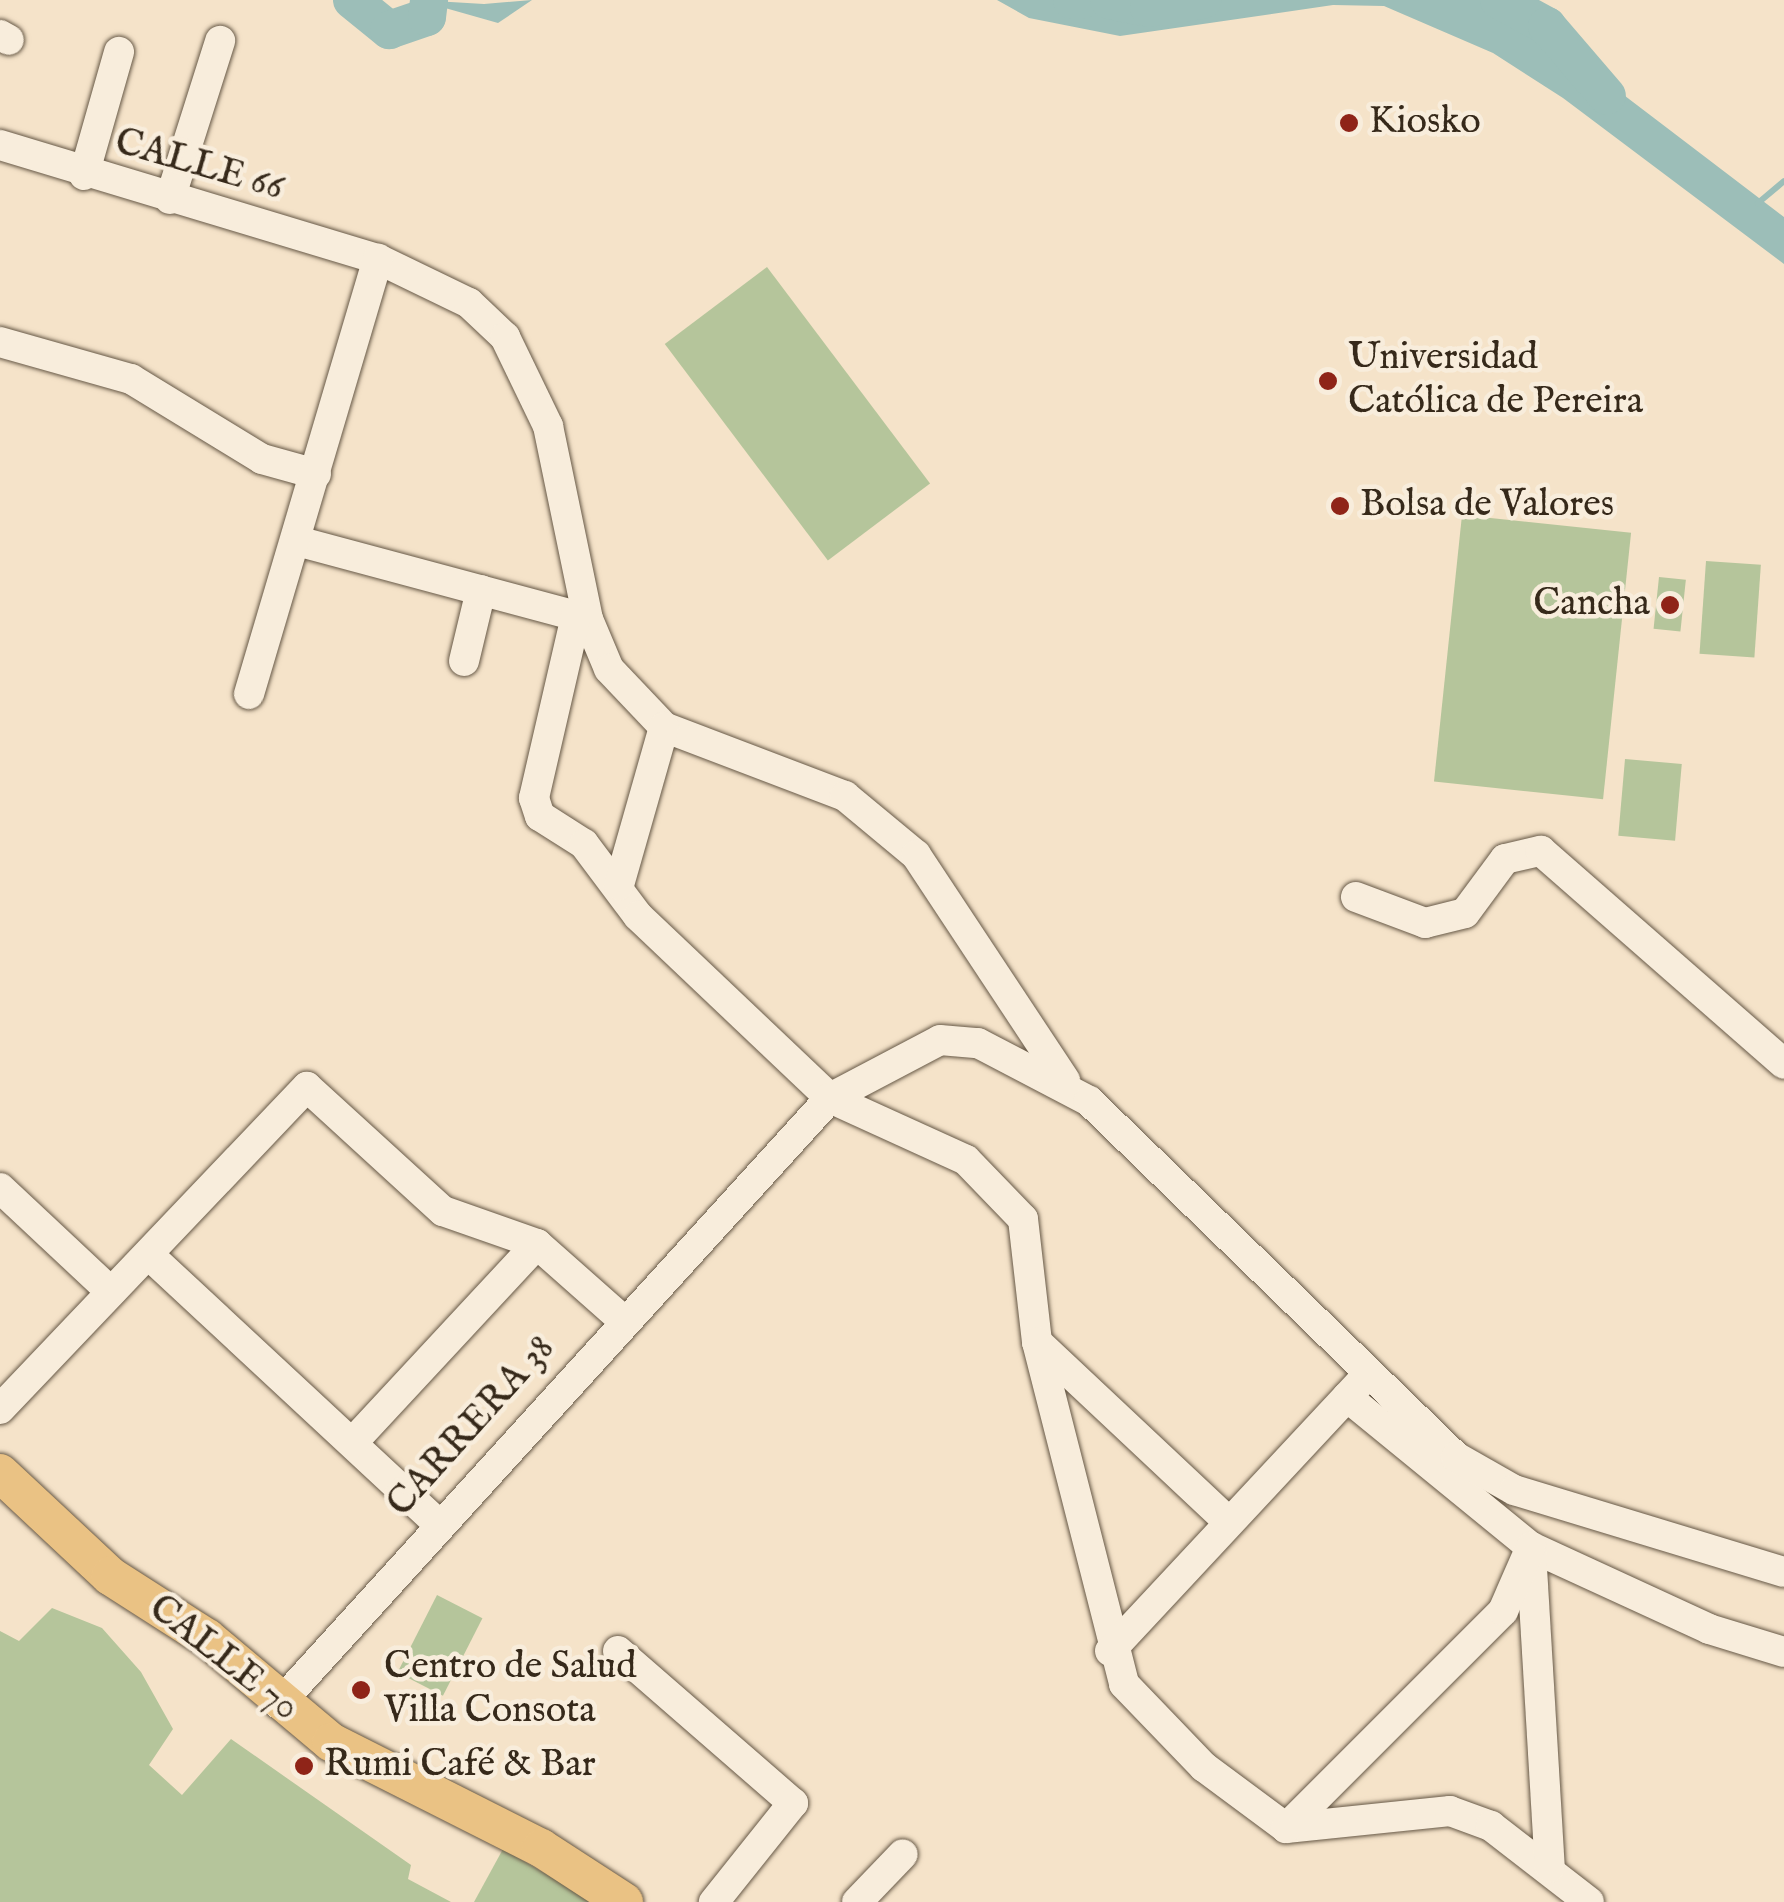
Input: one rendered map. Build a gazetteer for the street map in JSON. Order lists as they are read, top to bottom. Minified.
{"streets":{"main road":["CALLE 70"],"street":["CALLE 66","CARRERA 38"]},"crossings":[["CARRERA 38","CALLE 70"]],"places":["Kiosko","Universidad Católica de Pereira","Bolsa de Valores","Cancha","Centro de Salud Villa Consota","Rumi Café & Bar"]}
